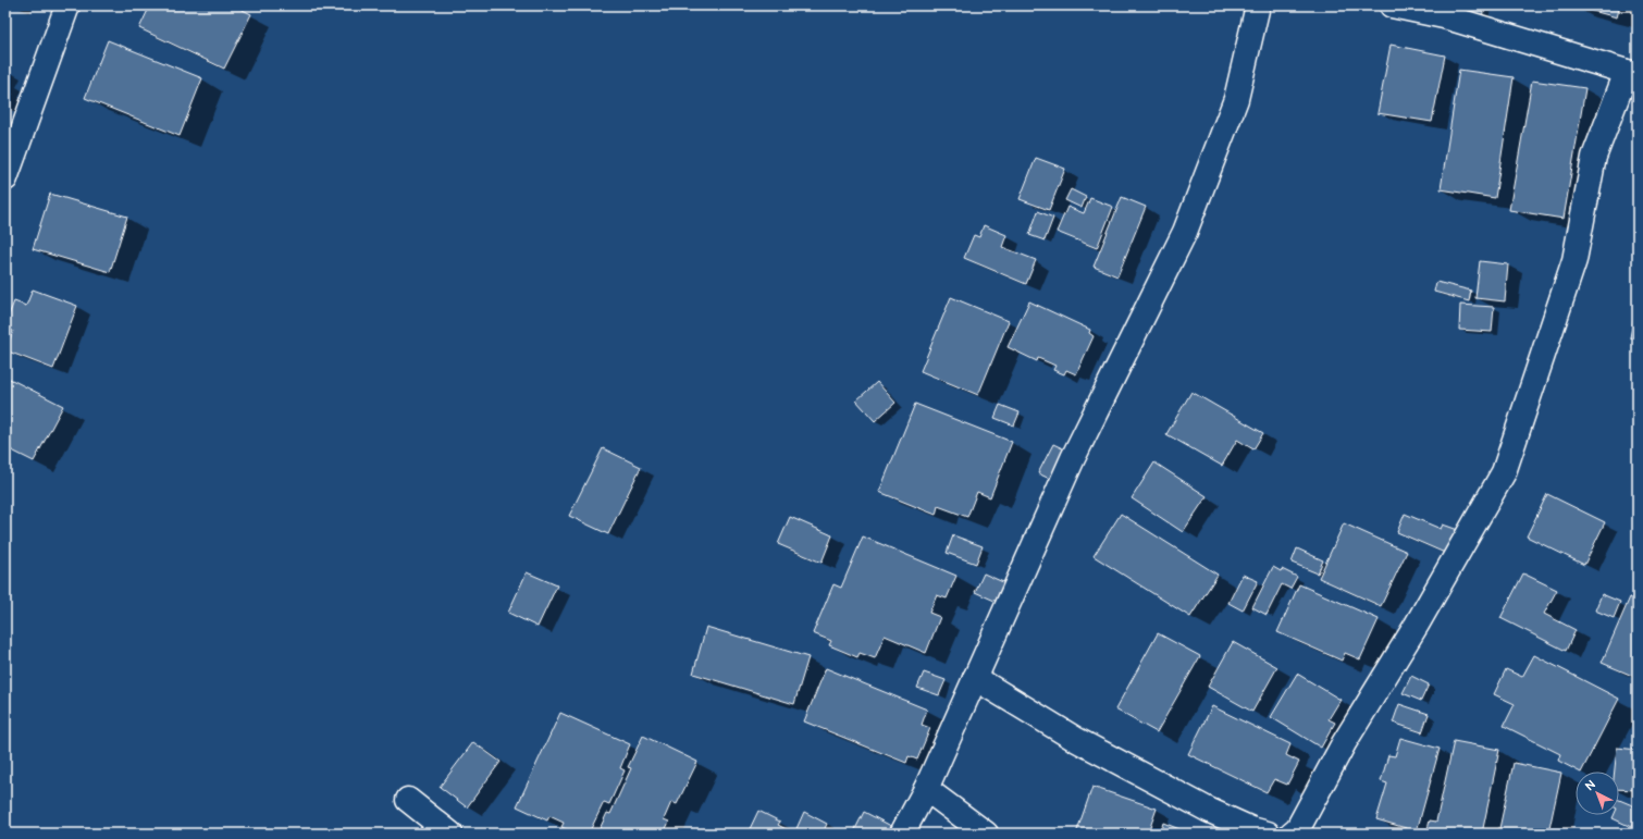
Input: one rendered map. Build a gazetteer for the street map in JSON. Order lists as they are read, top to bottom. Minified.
{"north":"top left"}
